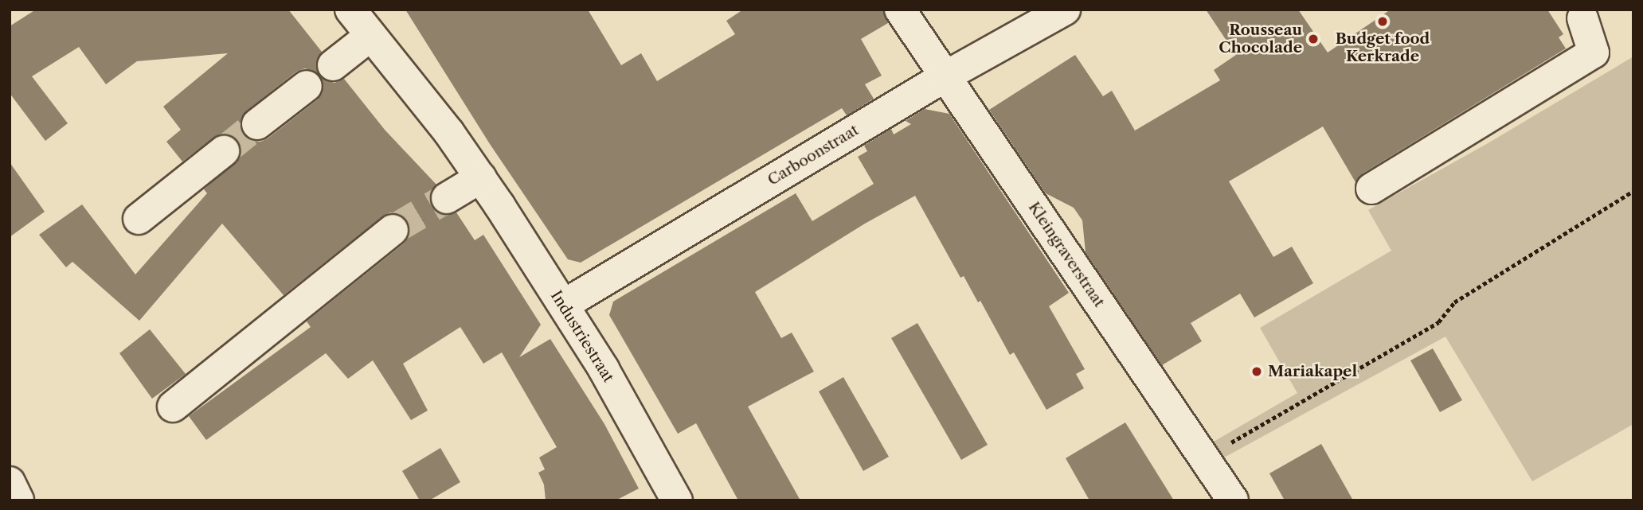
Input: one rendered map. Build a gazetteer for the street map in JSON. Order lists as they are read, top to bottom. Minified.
{"streets":{"street":["Carboonstraat","Kleingraverstraat","Industriestraat"]},"crossings":[["Carboonstraat","Kleingraverstraat"],["Carboonstraat","Industriestraat"]],"places":["Budget food Kerkrade","Rousseau Chocolade","Mariakapel"]}
